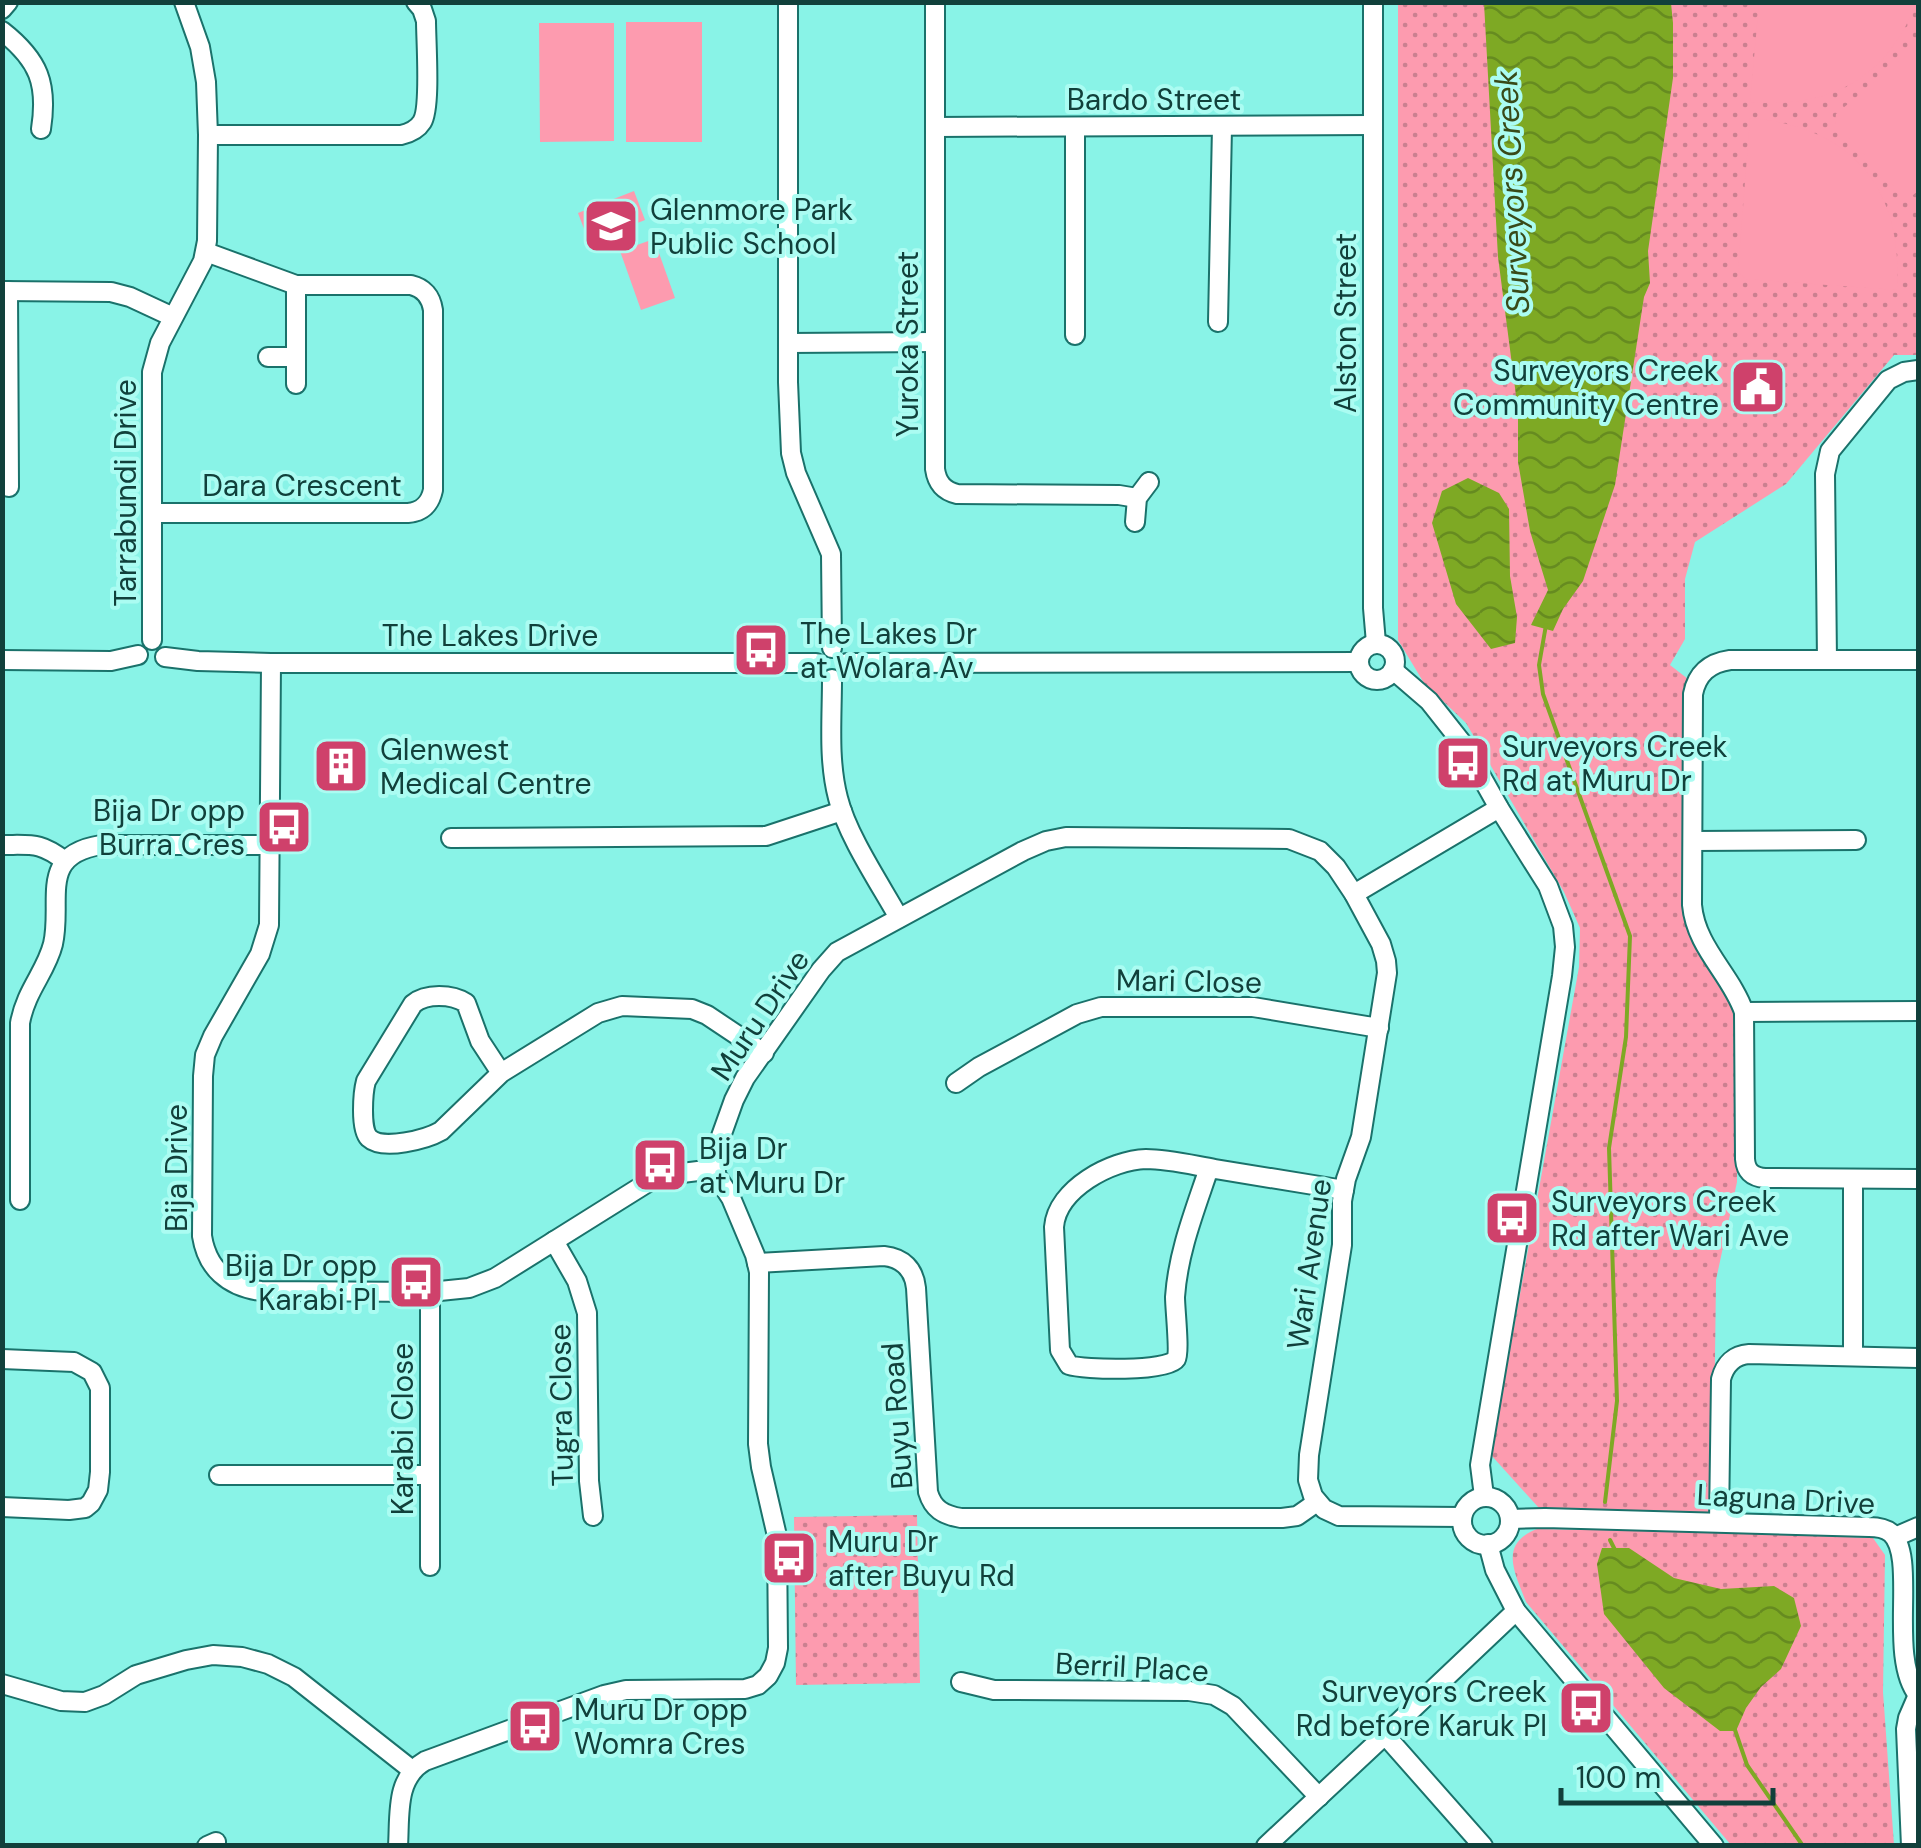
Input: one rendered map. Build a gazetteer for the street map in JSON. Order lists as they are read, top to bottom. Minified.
{"streets":{"street":["Bardo Street","Alston Street","Yuroka Street","Dara Crescent","Tarrabundi Drive","The Lakes Drive","Mari Close","Muru Drive","Bija Drive","Wari Avenue","Tugra Close","Buyu Road","Karabi Close","Laguna Drive","Berril Place"]},"crossings":[["Bardo Street","Alston Street"],["Bardo Street","Yuroka Street"],["Dara Crescent","Tarrabundi Drive"],["Tarrabundi Drive","The Lakes Drive"],["The Lakes Drive","Bija Drive"],["Mari Close","Wari Avenue"],["Muru Drive","Bija Drive"],["Muru Drive","Wari Avenue"],["Bija Drive","Tugra Close"],["Bija Drive","Karabi Close"],["Wari Avenue","Buyu Road"]],"water":["Surveyors Creek"],"places":{"school or university":["Glenmore Park Public School"],"public building":["Surveyors Creek Community Centre"],"bus stop":["The Lakes Dr at Wolara Av","Surveyors Creek Rd at Muru Dr","Bija Dr opp Burra Cres","Bija Dr at Muru Dr","Surveyors Creek Rd after Wari Ave","Bija Dr opp Karabi Pl","Muru Dr after Buyu Rd","Surveyors Creek Rd before Karuk Pl","Muru Dr opp Womra Cres"],"building":["Glenwest Medical Centre"]},"scale_bar":"100 m"}
